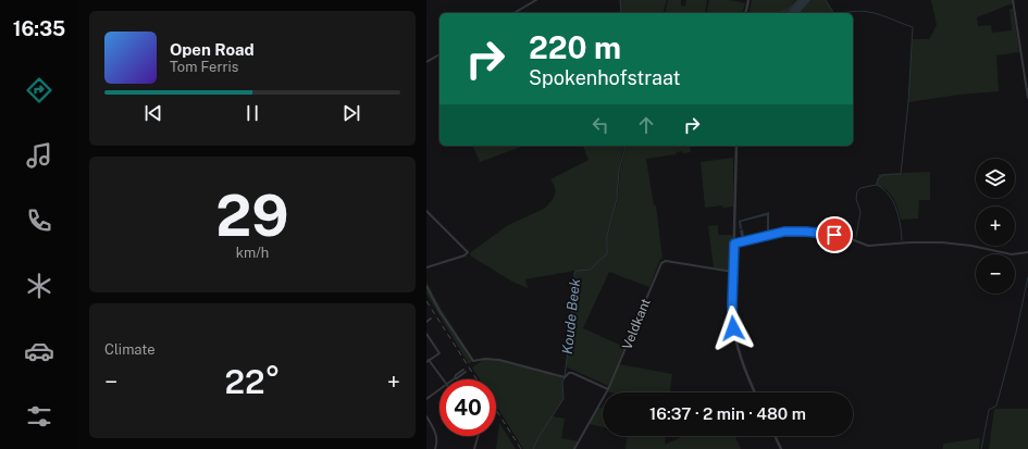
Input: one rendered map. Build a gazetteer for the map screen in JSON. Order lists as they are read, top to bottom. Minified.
{"streets":{"street":["Veldkant"]},"water":["Koude Beek"],"page":{"tabs":"16:35","turn":["220 m","Spokenhofstraat"],"song":["Open Road","Tom Ferris"],"tile":[["29","km/h"],"Climate"],"map_buttons":["+","−"],"heat":["−","22°","+"],"limit":"40","trip":"16:37 · 2 min · 480 m"}}
